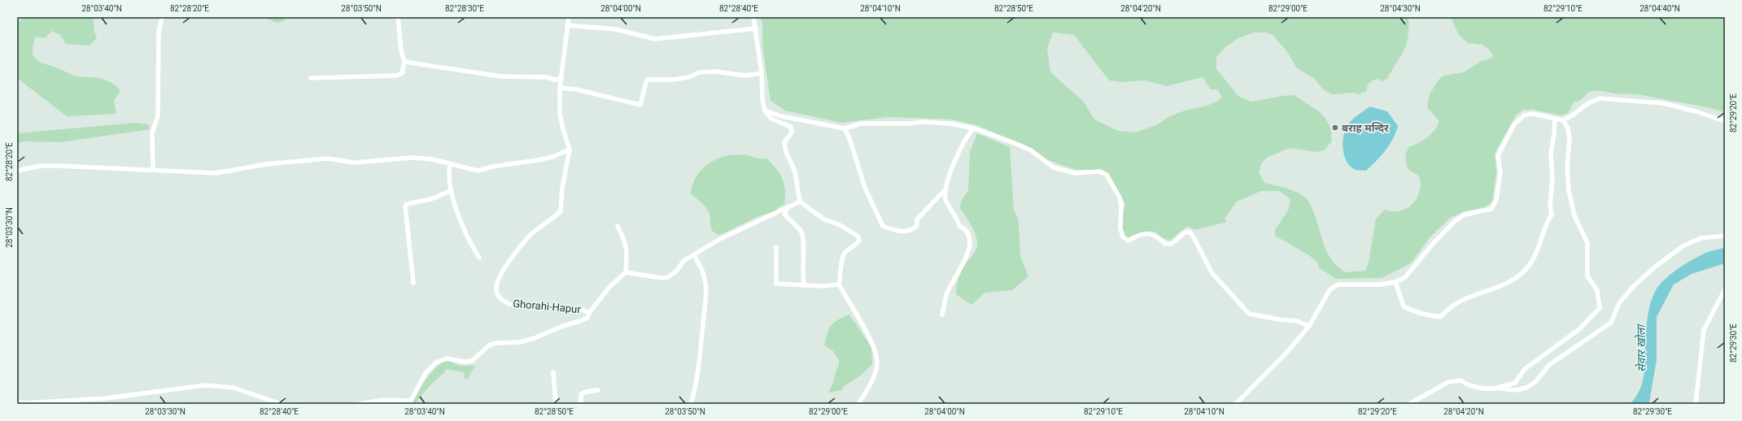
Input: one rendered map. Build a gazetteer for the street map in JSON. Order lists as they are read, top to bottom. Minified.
{"streets":{"street":["Ghorahi-Hapur"]},"water":["सेवार खोला"],"places":["बराह मन्दिर"],"coordinates":["28°03'40\"N","82°28'20\"E","28°03'50\"N","82°28'30\"E","28°04'00\"N","82°28'40\"E","28°04'10\"N","82°28'50\"E","28°04'20\"N","82°29'00\"E","28°04'30\"N","82°29'10\"E","28°04'40\"N","82°29'20\"E","28°03'30\"N","82°29'30\"E"]}
